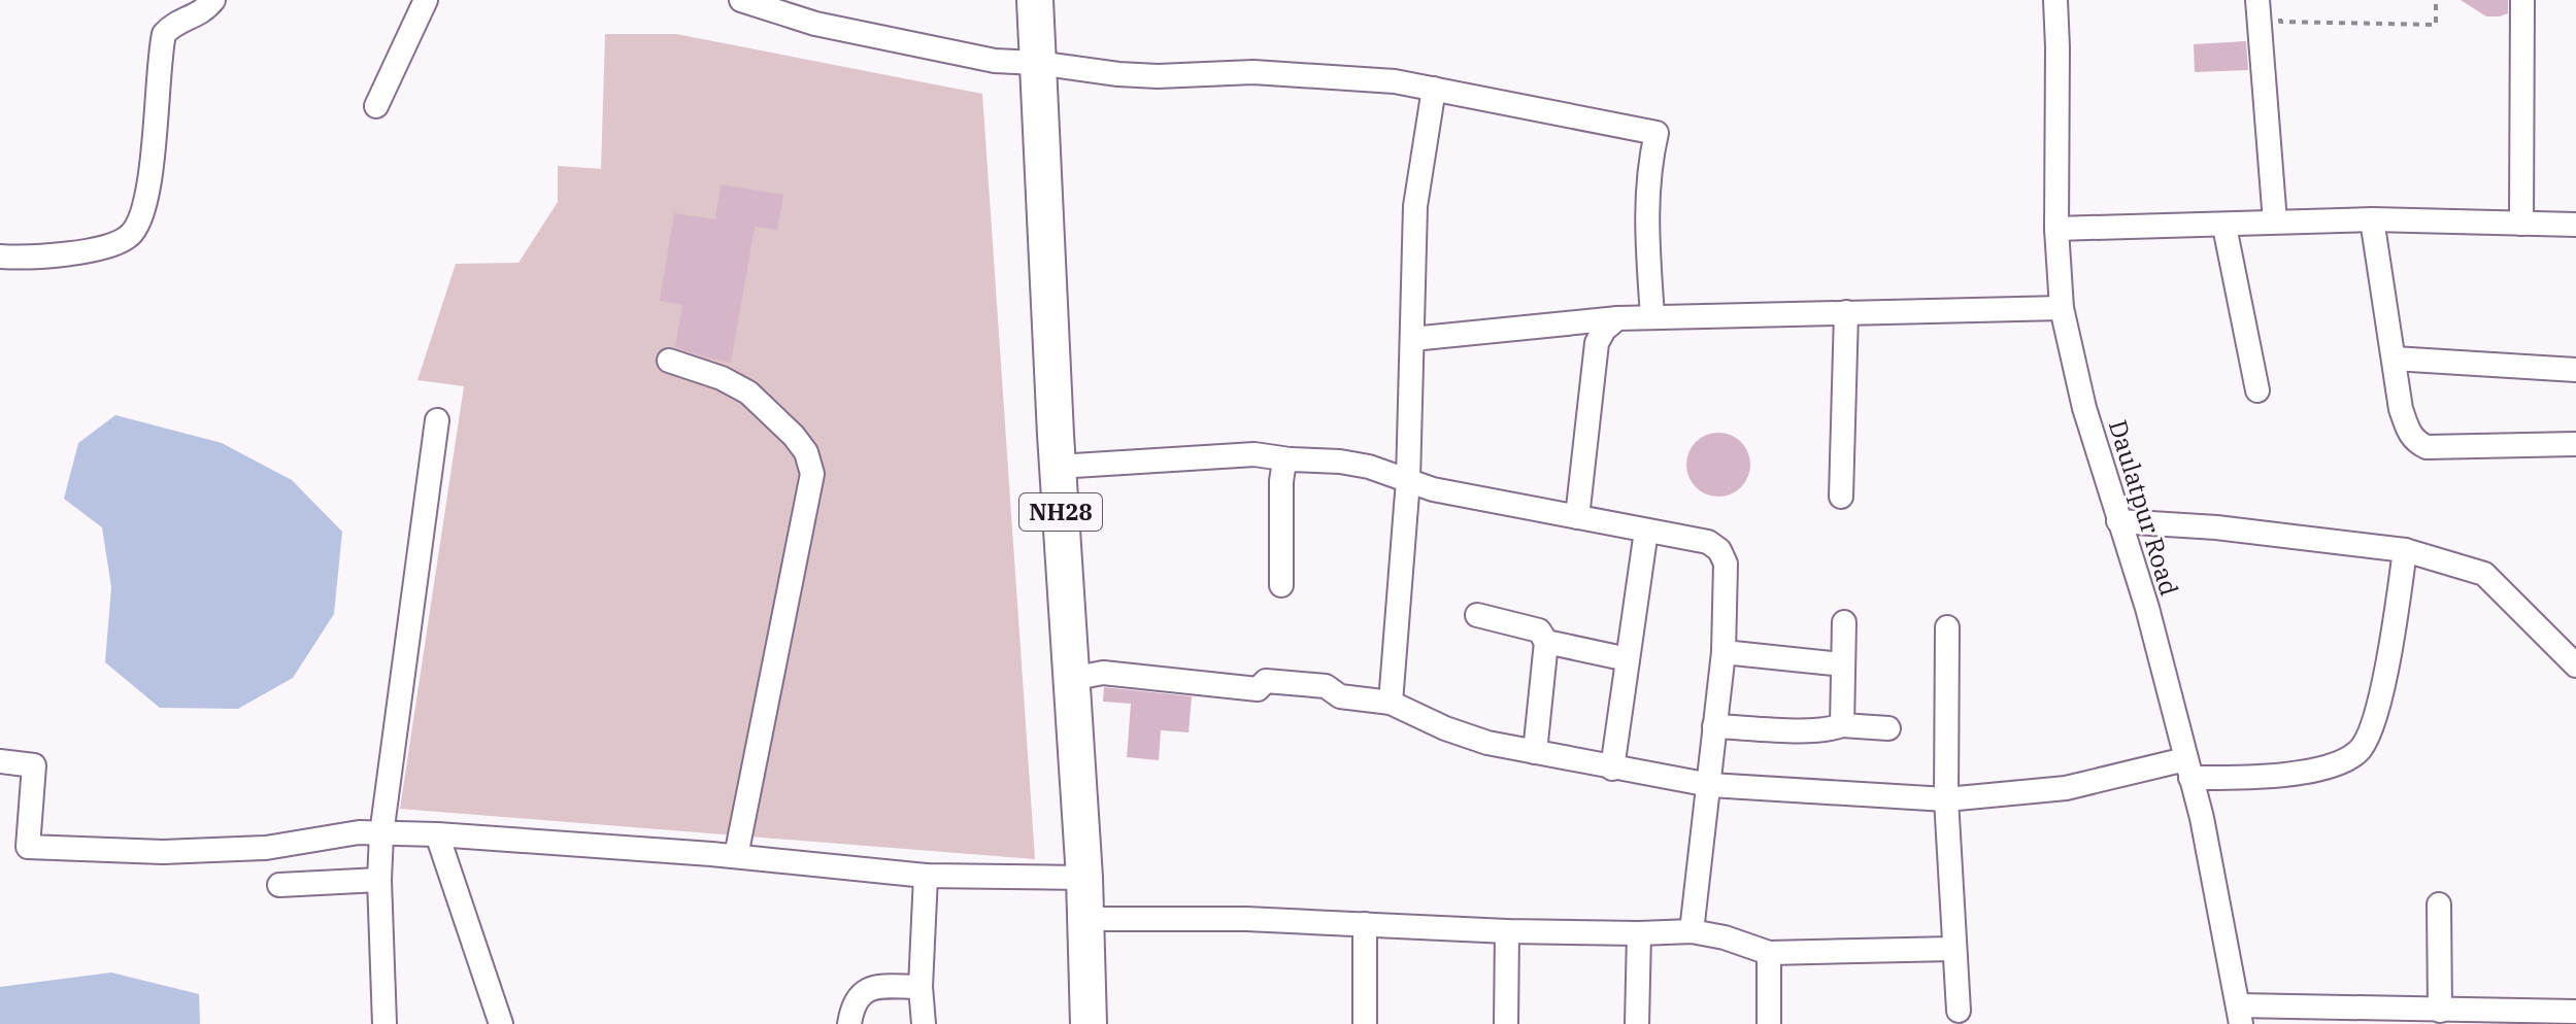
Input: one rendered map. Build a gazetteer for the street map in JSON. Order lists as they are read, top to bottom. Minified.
{"streets":{"highway":["NH28"],"street":["Daulatpur Road"]}}
